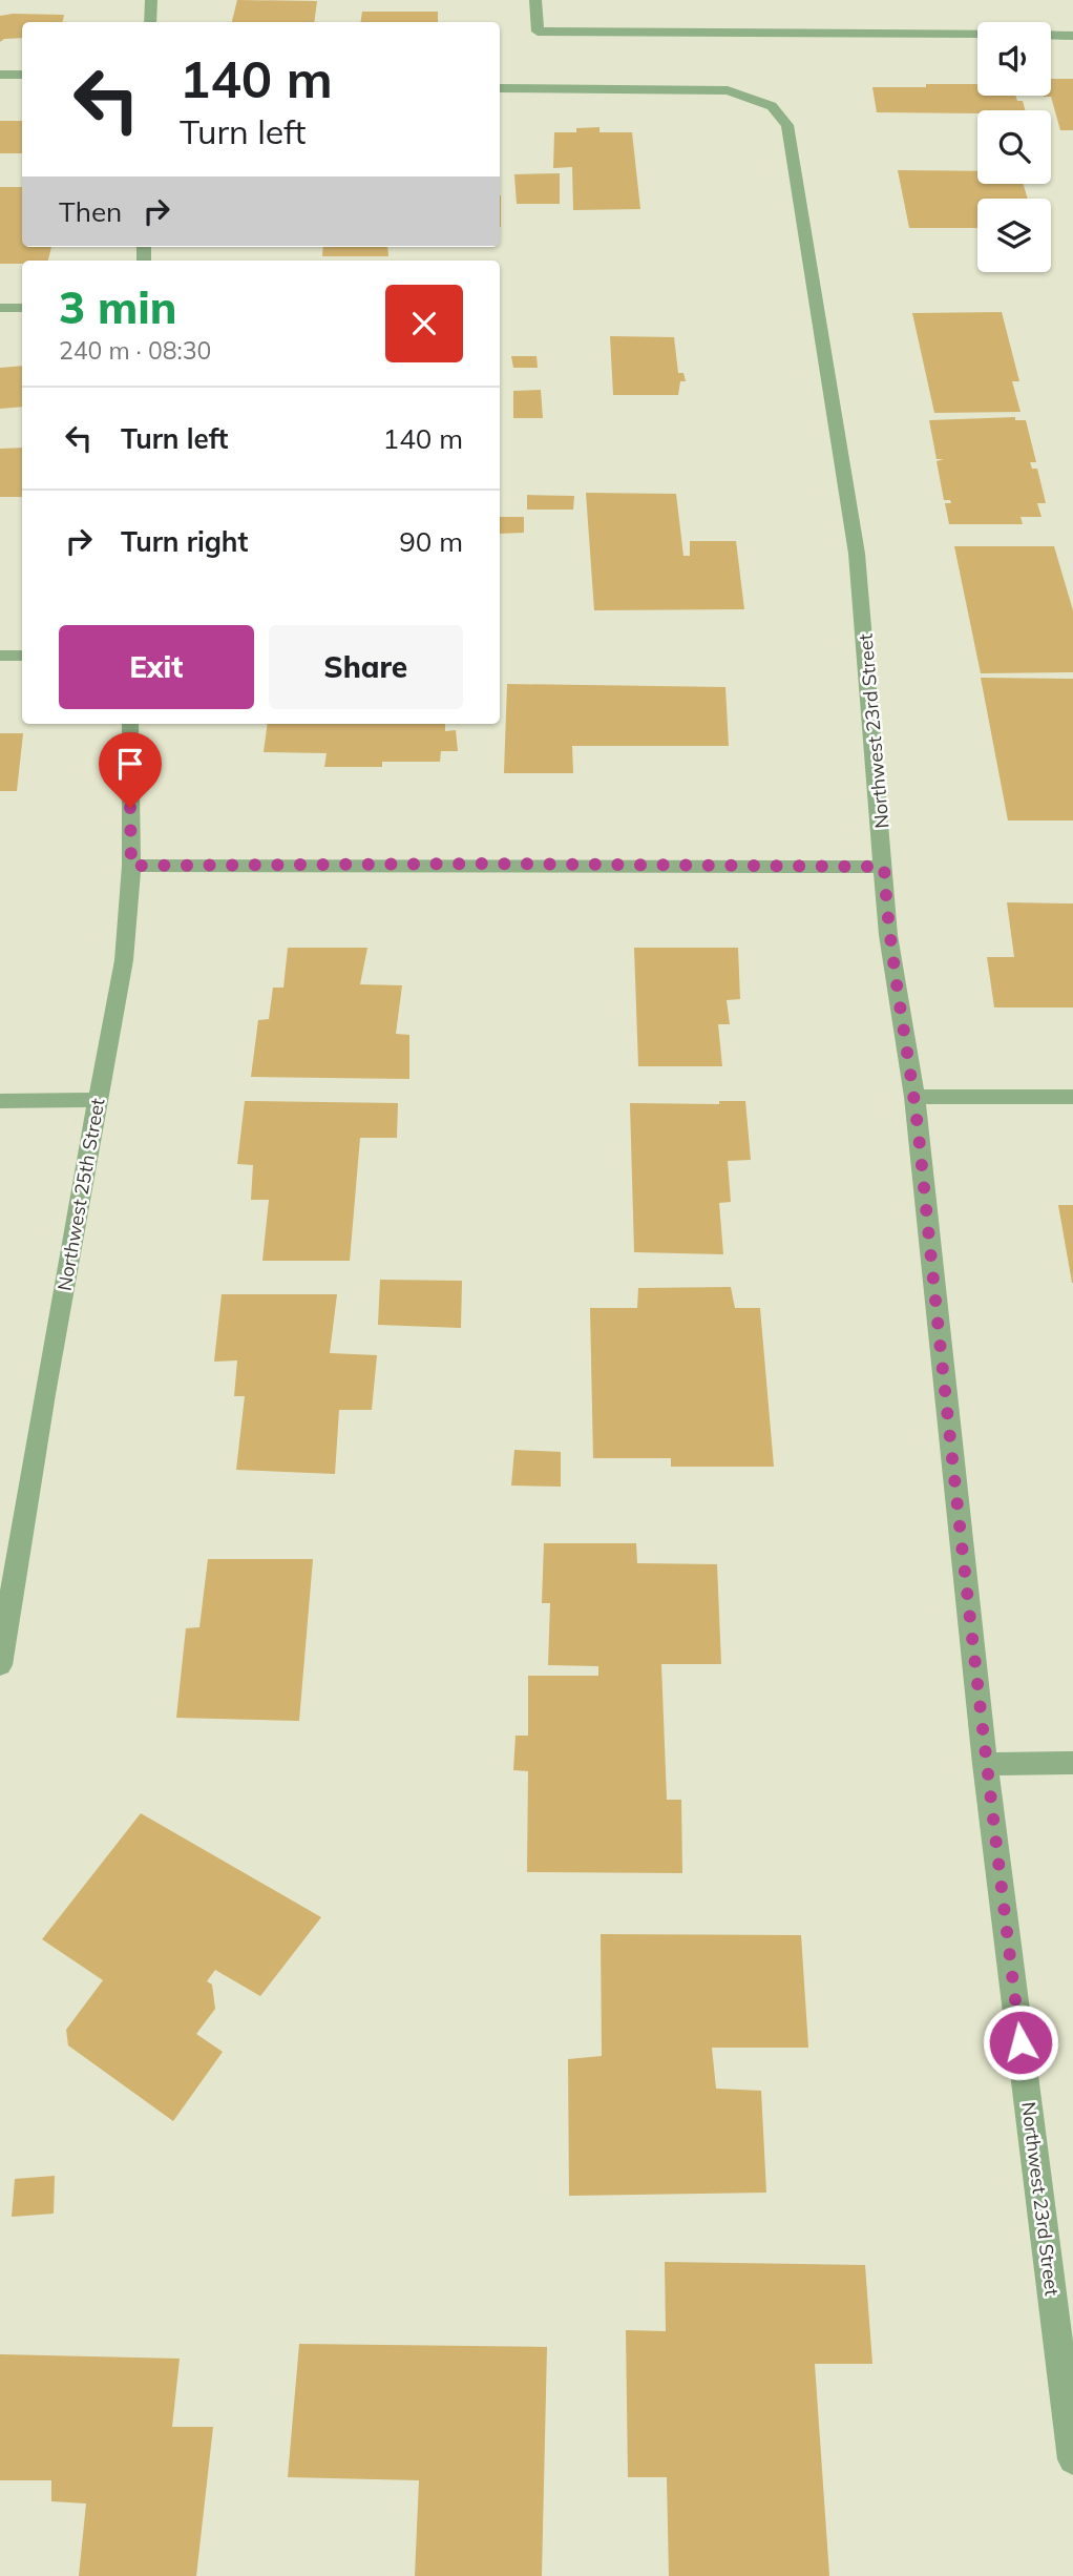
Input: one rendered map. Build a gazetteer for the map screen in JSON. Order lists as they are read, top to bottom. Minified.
{"streets":{"street":["Northwest 23rd Street","Northwest 25th Street"]},"page":{"turn":["140 m","Turn left"],"then":"Then","heading":["3 min","240 m · 08:30"],"list":[{"name":"Turn left","value":"140 m"},{"name":"Turn right","value":"90 m"}],"buttons":["Exit","Share"]}}
